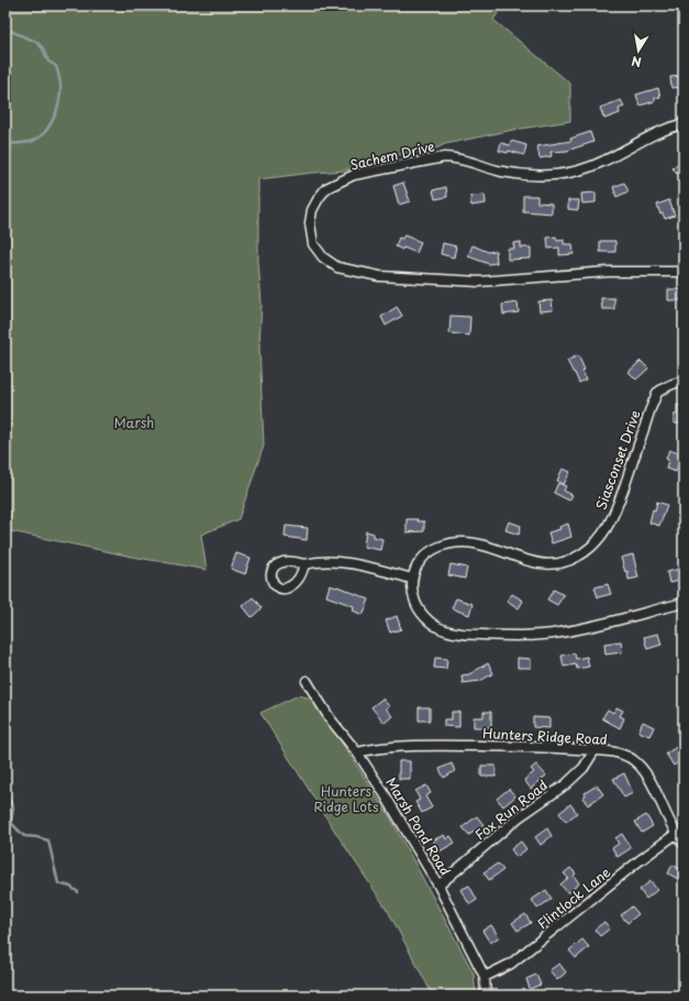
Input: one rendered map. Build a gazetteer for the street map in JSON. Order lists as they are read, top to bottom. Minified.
{"streets":{"street":["Sachem Drive","Siasconset Drive","Hunters Ridge Road","Fox Run Road","Marsh Pond Road","Flintlock Lane"]},"crossings":[["Hunters Ridge Road","Fox Run Road"],["Hunters Ridge Road","Marsh Pond Road"],["Hunters Ridge Road","Flintlock Lane"],["Fox Run Road","Marsh Pond Road"],["Marsh Pond Road","Flintlock Lane"]],"parks":["Marsh","Hunters Ridge Lots"],"north":"bottom"}
